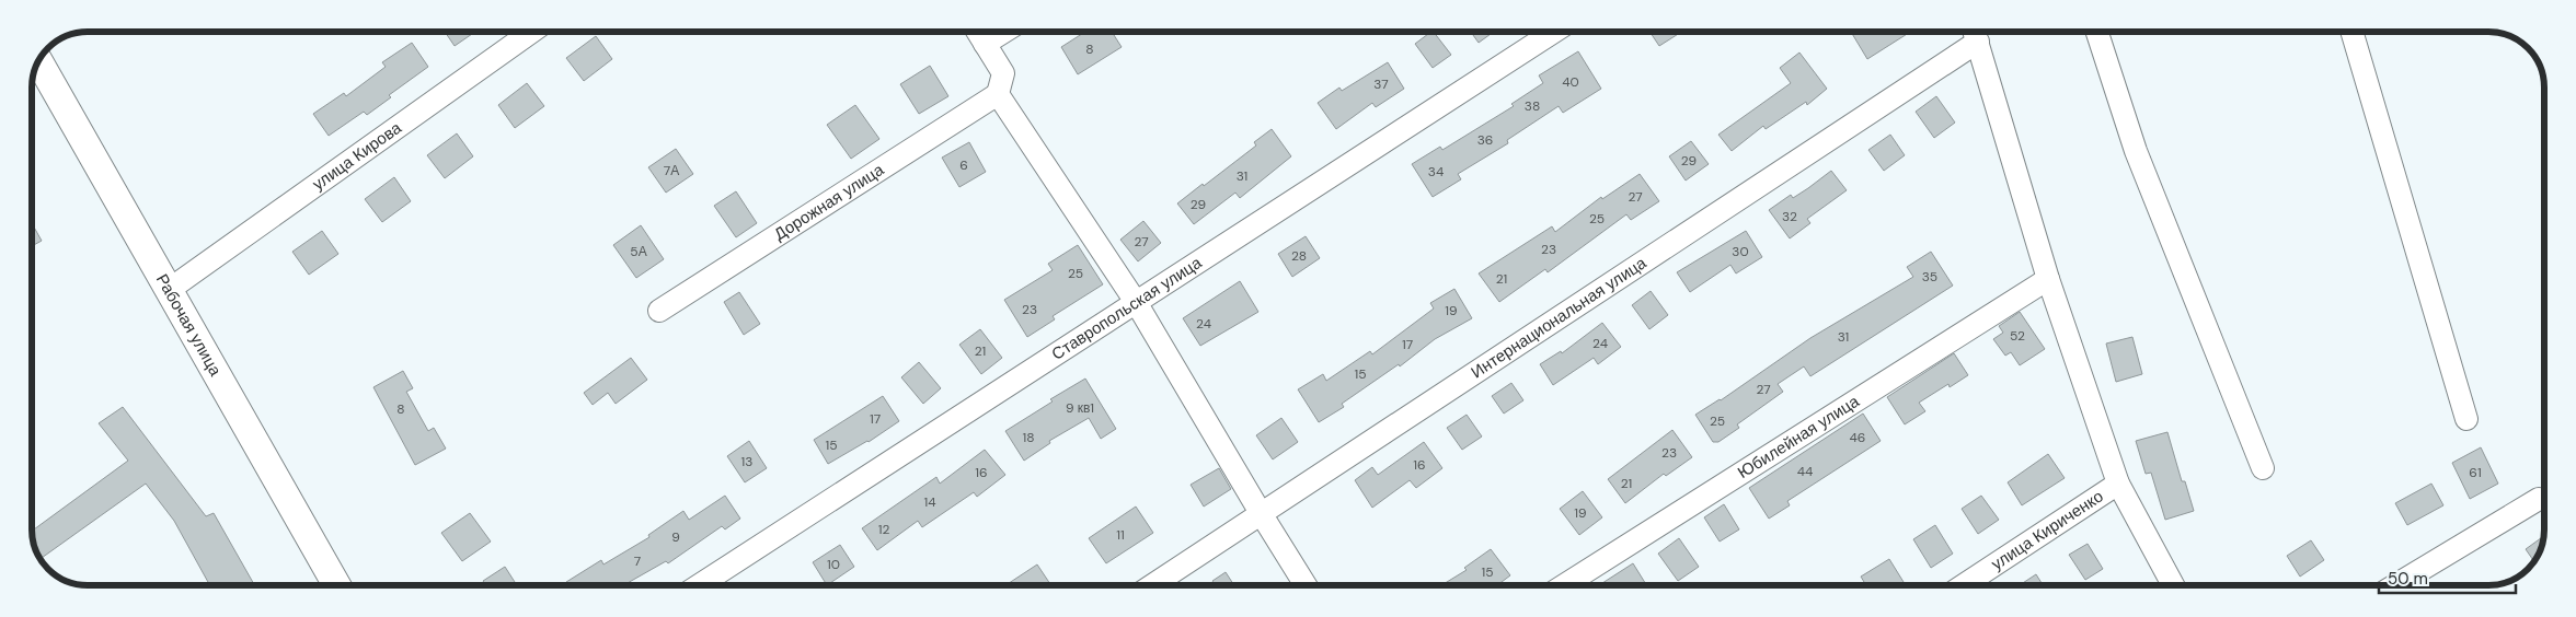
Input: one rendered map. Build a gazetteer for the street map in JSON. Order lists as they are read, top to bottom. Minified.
{"streets":{"street":["улица Кирова","Дорожная улица","Ставропольская улица","Интернациональная улица","Рабочая улица","Юбилейная улица","улица Кириченко"]},"crossings":[["улица Кирова","Рабочая улица"]],"house_numbers":["8","40","37","38","36","29","6","7А","34","31","27","29","32","25","27","23","5А","30","28","25","35","21","23","19","24","52","31","24","17","21","15","27","9 кв1","8","17","25","18","46","15","23","13","16","44","16","61","21","14","19","12","11","9","7","10","15"],"scale_bar":"50 m"}
